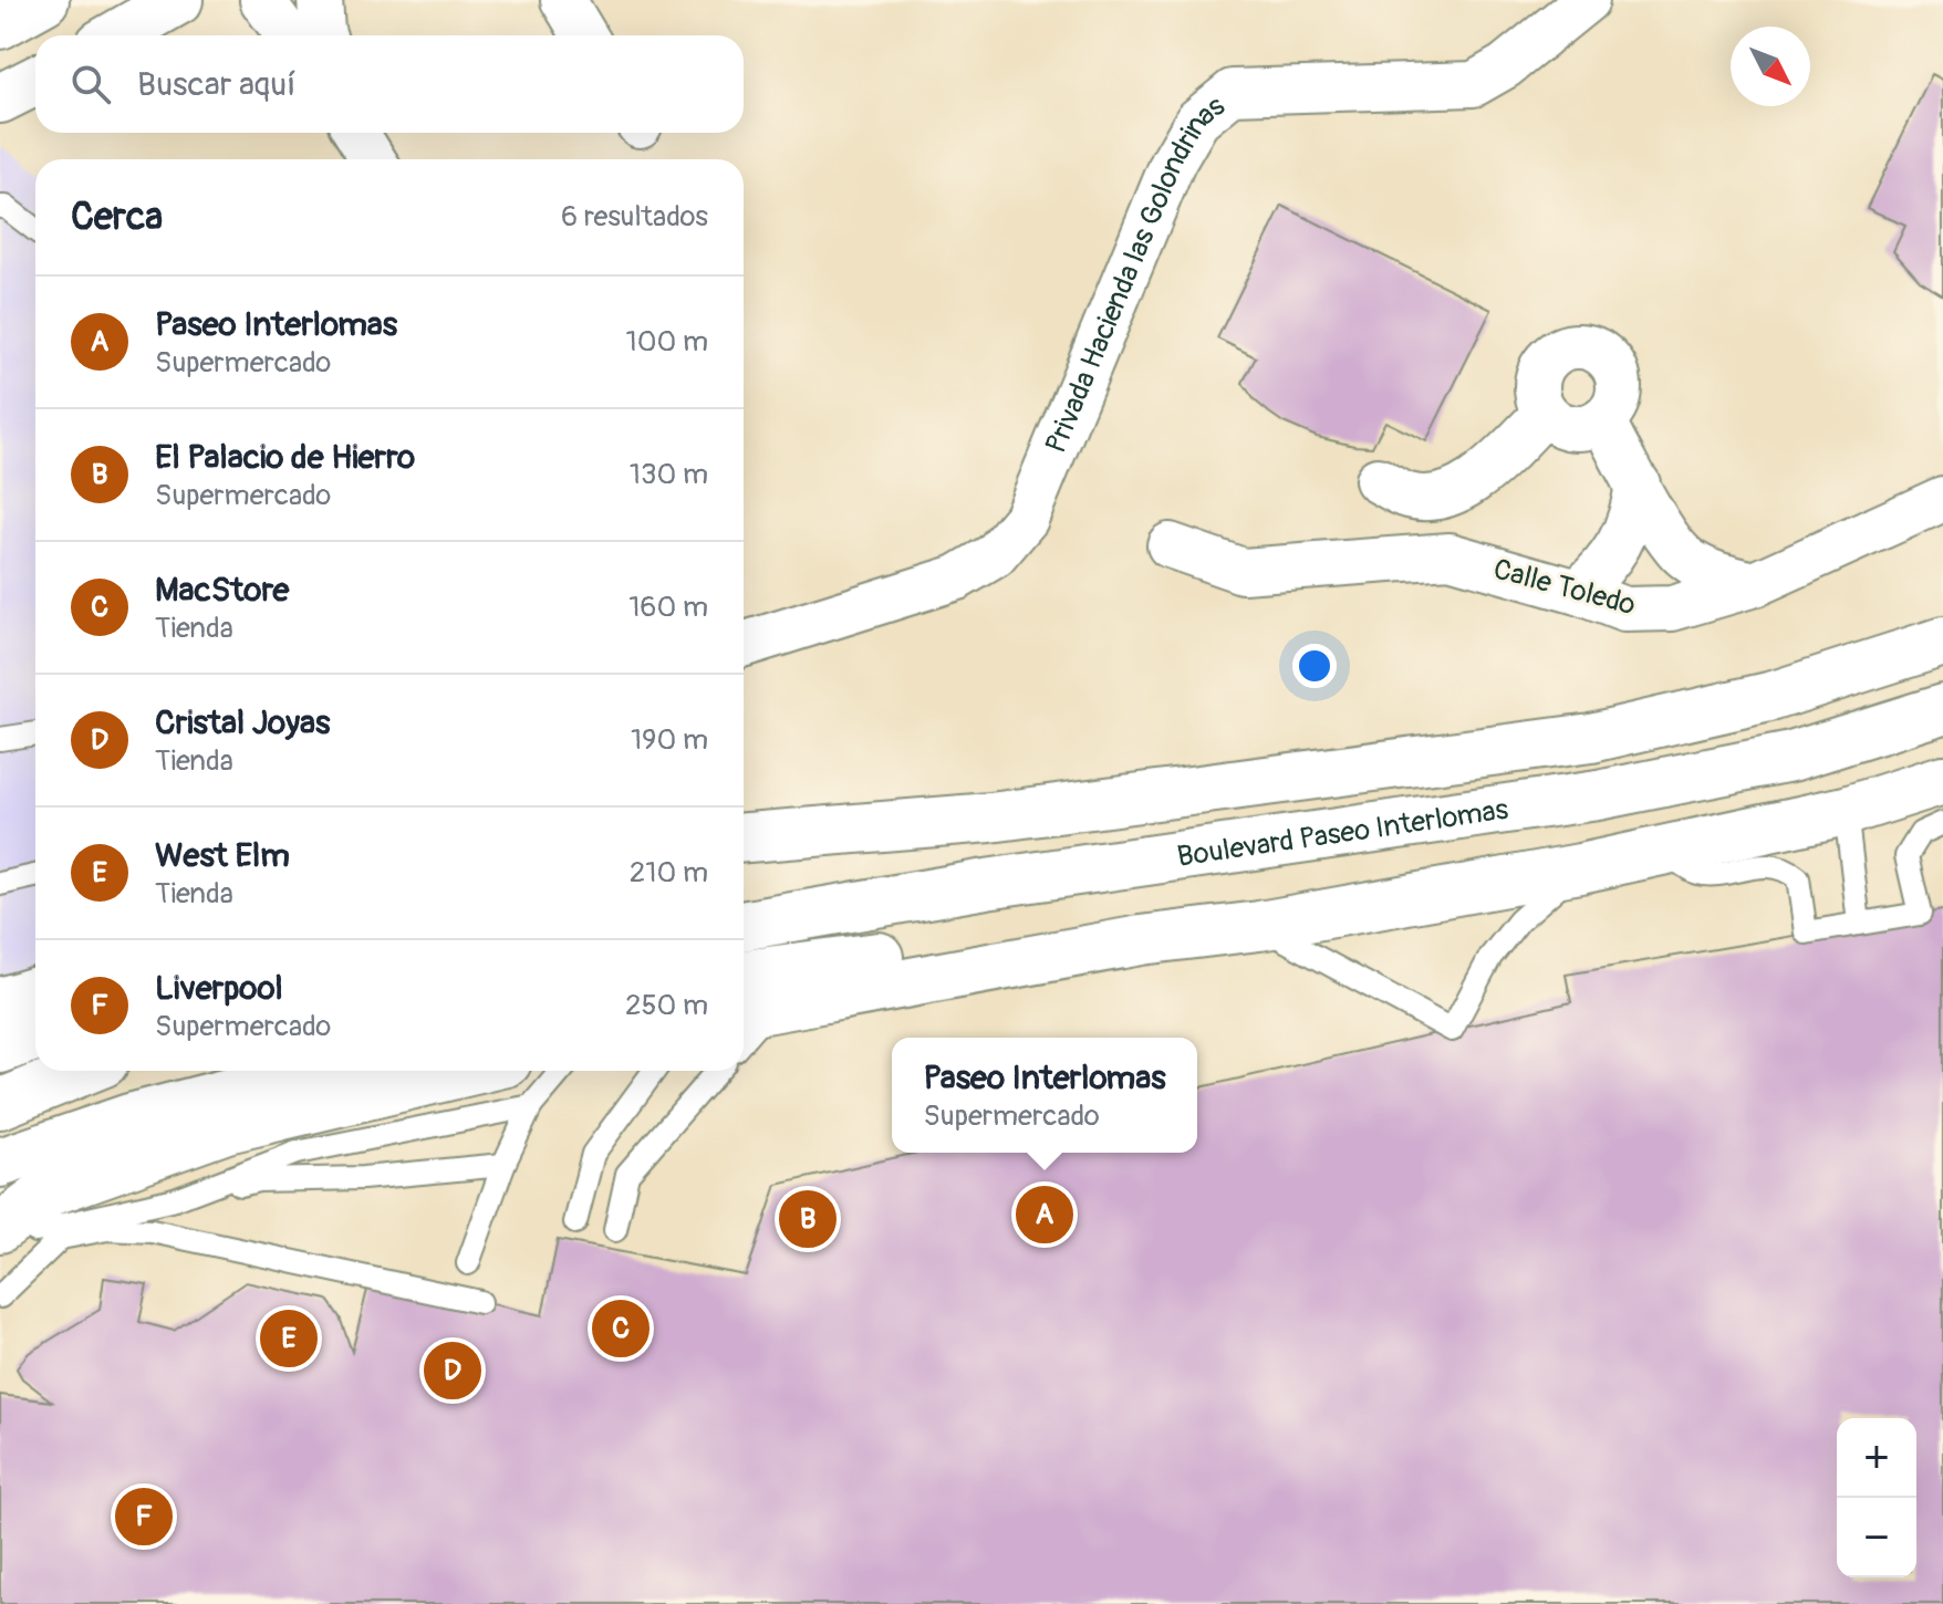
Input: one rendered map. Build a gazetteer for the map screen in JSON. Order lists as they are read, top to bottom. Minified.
{"streets":{"main road":["Boulevard Paseo Interlomas"],"street":["Privada Hacienda las Golondrinas","Calle Toledo"]},"north":"bottom right","page":{"search":"Buscar aquí","heading":["Cerca","6 resultados"],"list":[{"mark":"A","name":"Paseo Interlomas","note":"Supermercado","value":"100 m"},{"mark":"B","name":"El Palacio de Hierro","note":"Supermercado","value":"130 m"},{"mark":"C","name":"MacStore","note":"Tienda","value":"160 m"},{"mark":"D","name":"Cristal Joyas","note":"Tienda","value":"190 m"},{"mark":"E","name":"West Elm","note":"Tienda","value":"210 m"},{"mark":"F","name":"Liverpool","note":"Supermercado","value":"250 m"}],"popup":["Paseo Interlomas","Supermercado"],"pins":["A","B","C","E","D","F"],"map_buttons":["+","−"]}}
